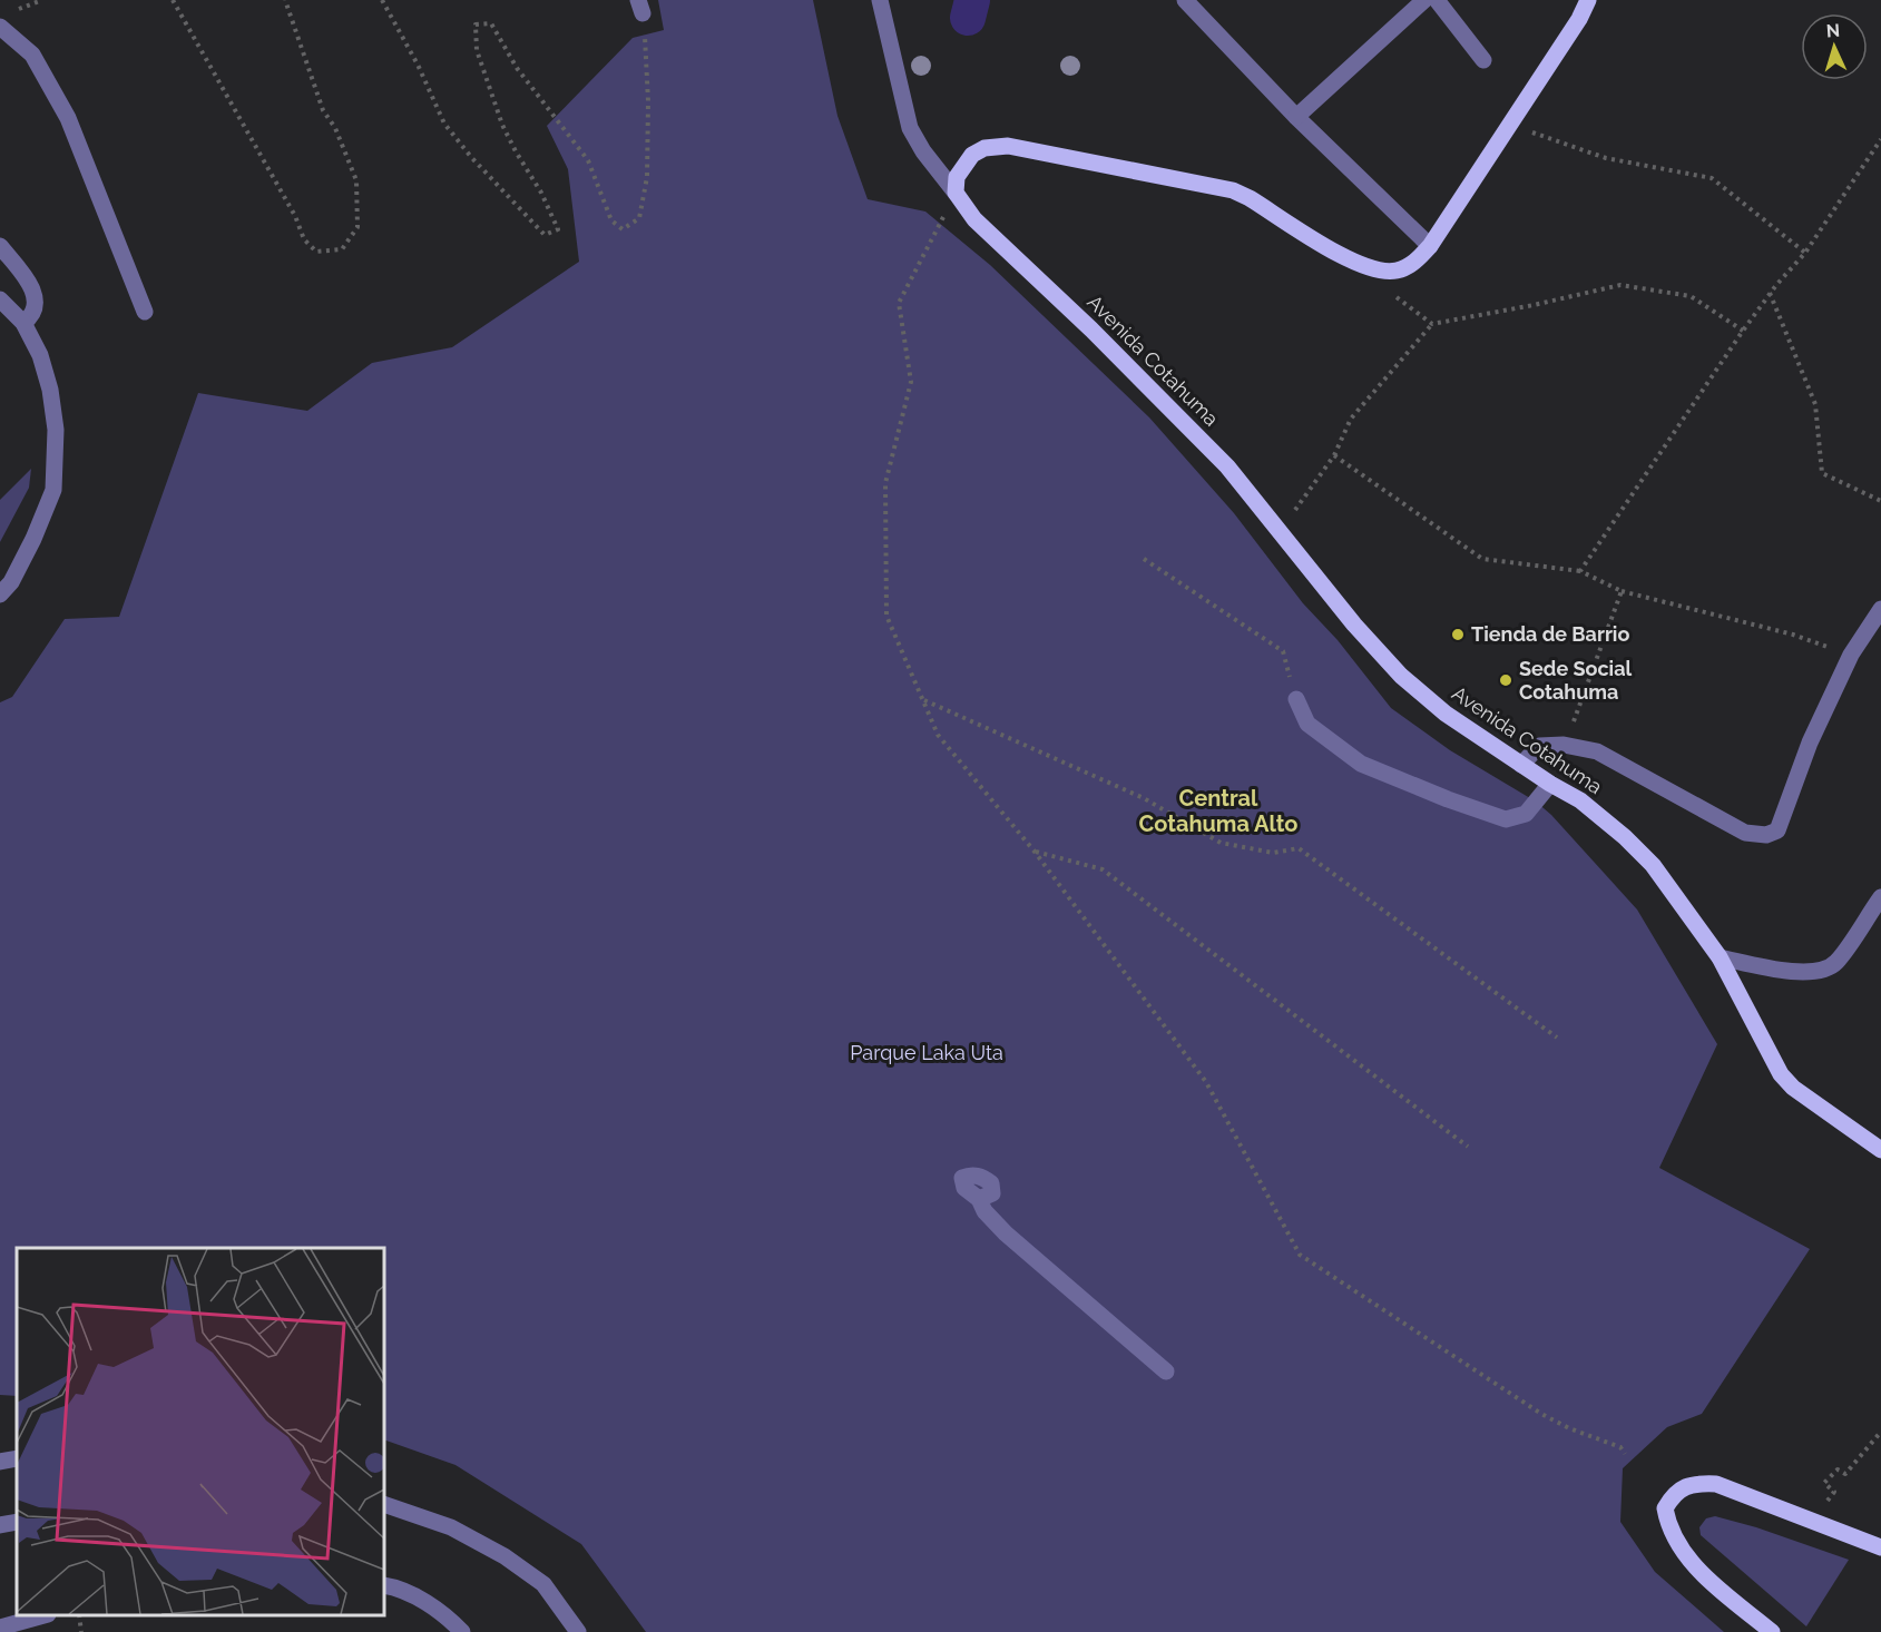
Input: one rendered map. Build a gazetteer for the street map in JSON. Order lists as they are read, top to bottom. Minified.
{"streets":{"main road":["Avenida Cotahuma"]},"districts":["Central Cotahuma Alto"],"parks":["Parque Laka Uta"],"places":["Tienda de Barrio","Sede Social Cotahuma"],"north":"top"}
